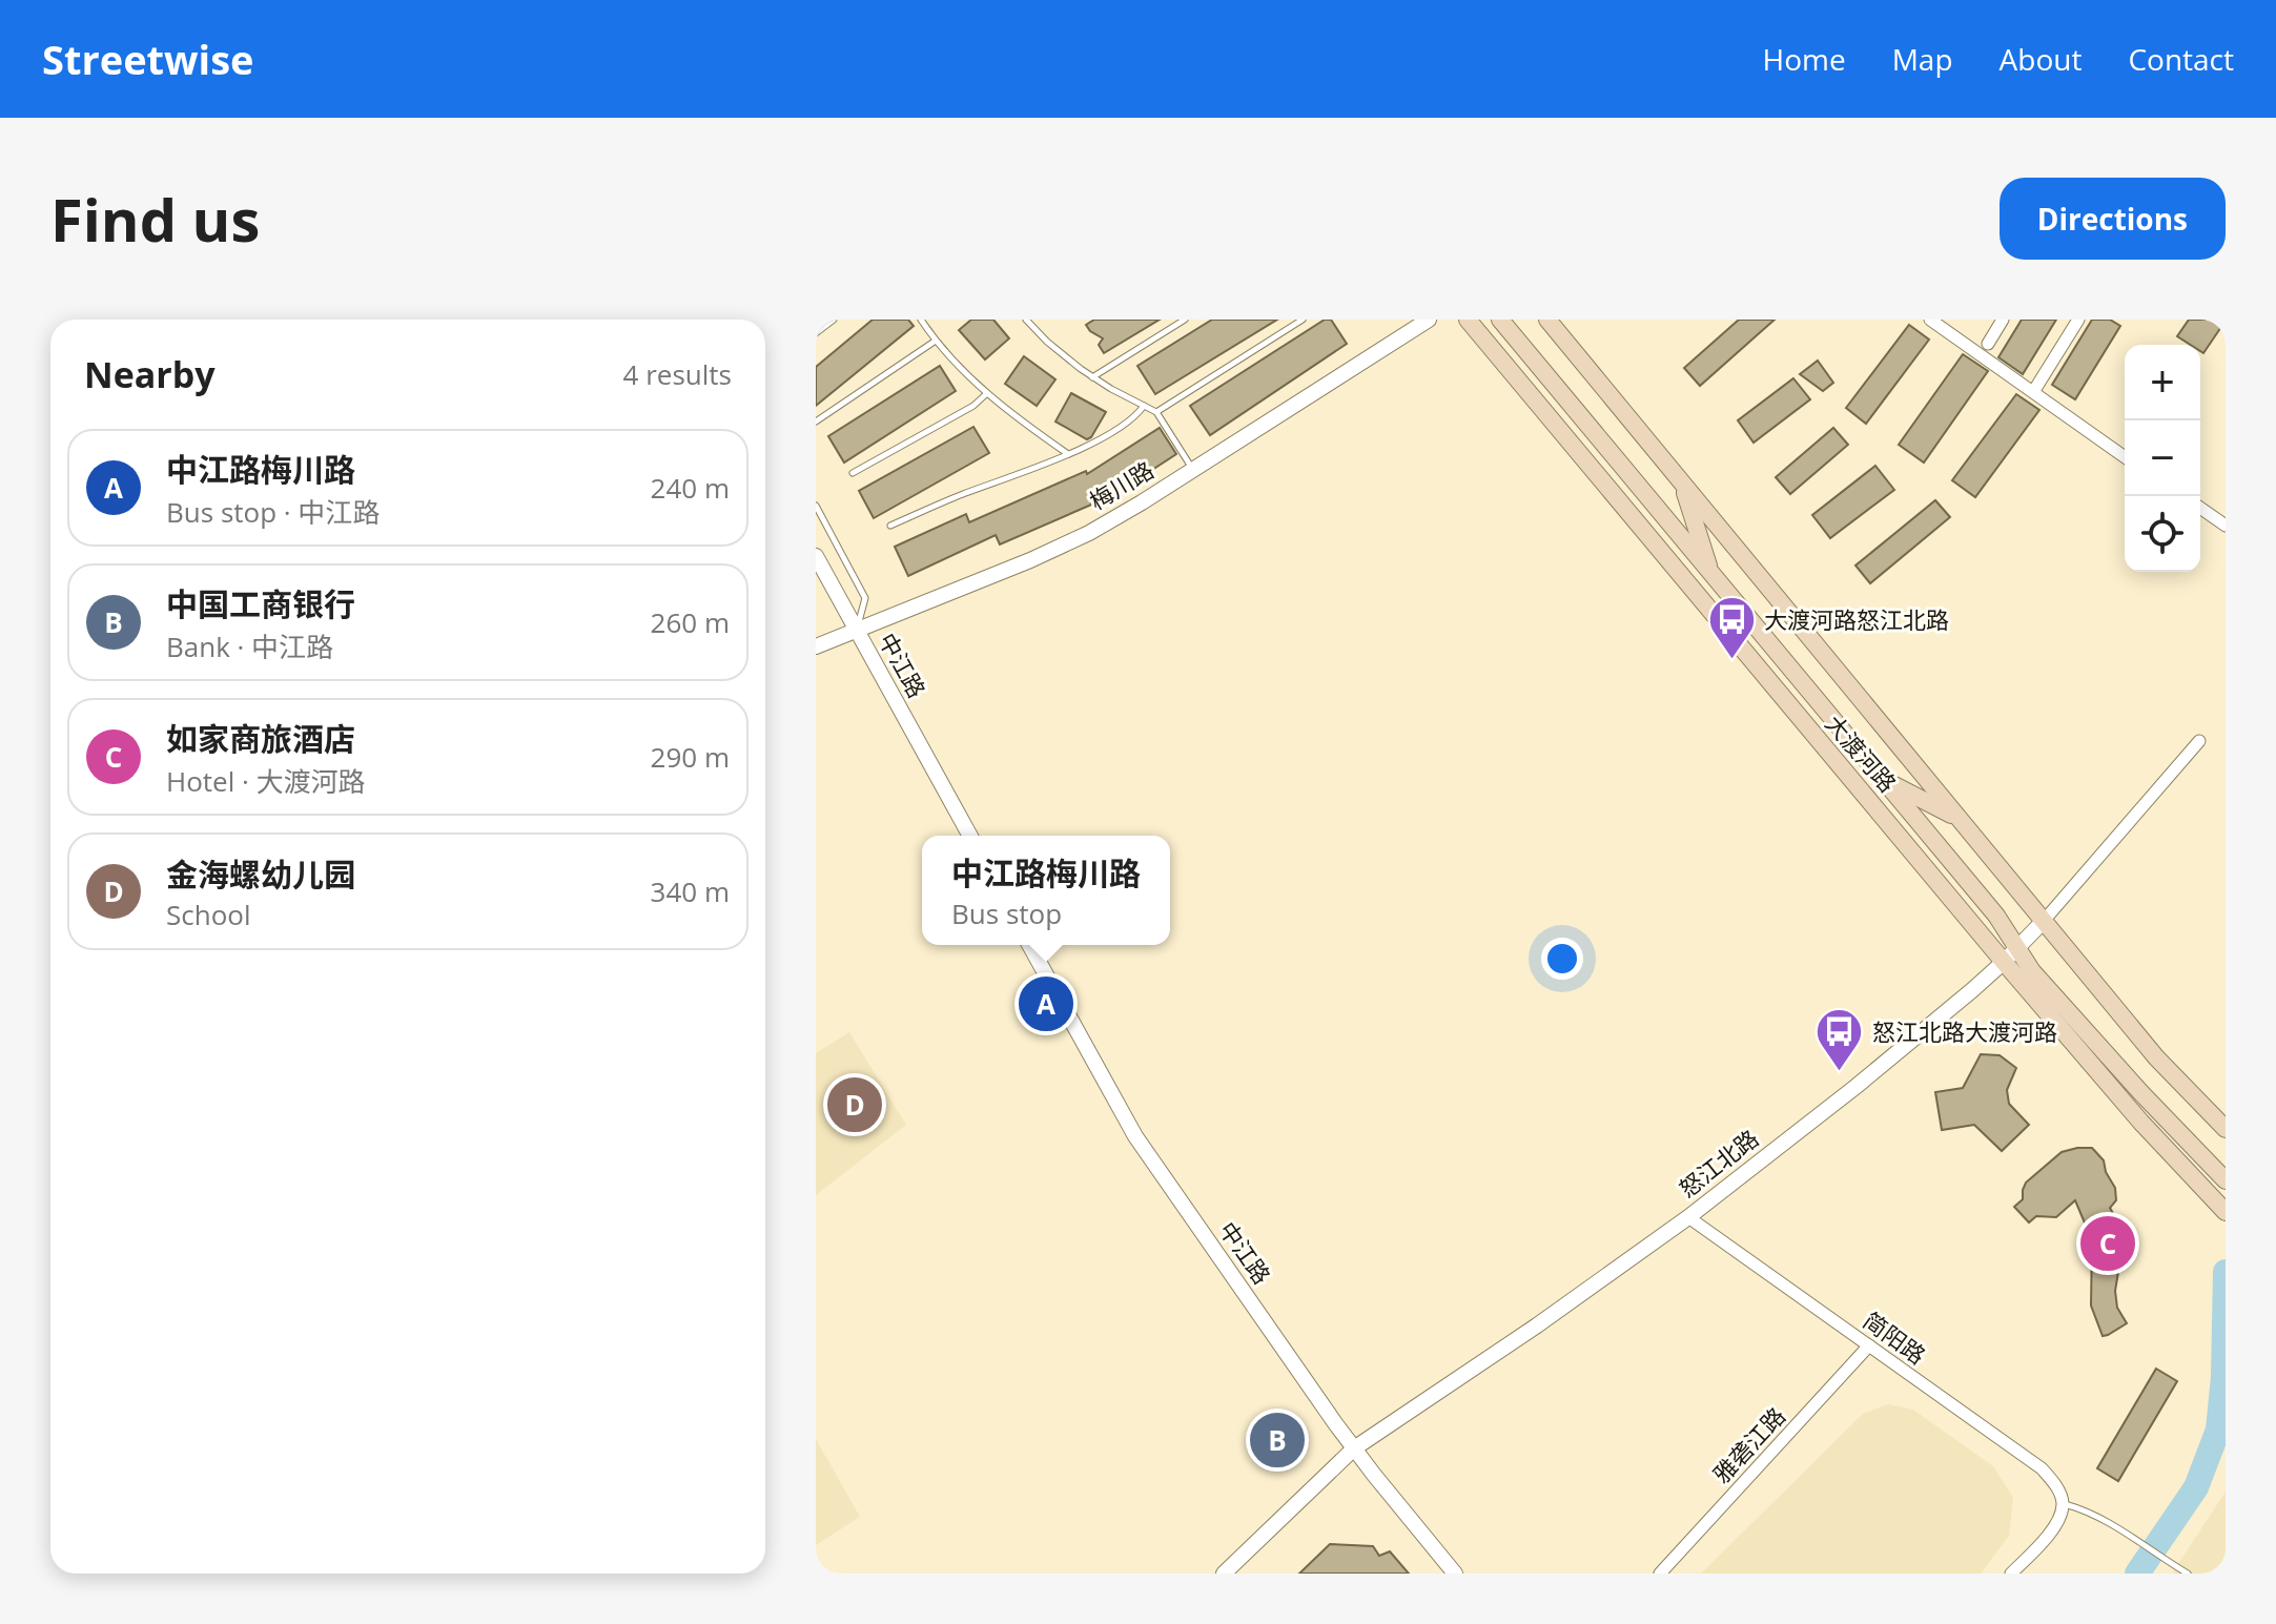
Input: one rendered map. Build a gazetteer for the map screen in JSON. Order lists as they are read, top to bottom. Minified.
{"streets":{"main road":["大渡河路"],"street":["梅川路","中江路","怒江北路","简阳路","雅砻江路"]},"crossings":[["梅川路","中江路"],["中江路","怒江北路"],["大渡河路","怒江北路"],["怒江北路","简阳路"],["简阳路","雅砻江路"]],"places":{"bus stop":["大渡河路怒江北路","怒江北路大渡河路"]},"page":{"header":"Streetwise","nav":["Home","Map","About","Contact"],"buttons":"Directions","title":"Find us","heading":["Nearby","4 results"],"map_buttons":["+","−"],"list":[{"mark":"A","name":"中江路梅川路","note":"Bus stop · 中江路","value":"240 m"},{"mark":"B","name":"中国工商银行","note":"Bank · 中江路","value":"260 m"},{"mark":"C","name":"如家商旅酒店","note":"Hotel · 大渡河路","value":"290 m"},{"mark":"D","name":"金海螺幼儿园","note":"School","value":"340 m"}],"popup":["中江路梅川路","Bus stop"],"pins":["A","D","C","B"]}}
